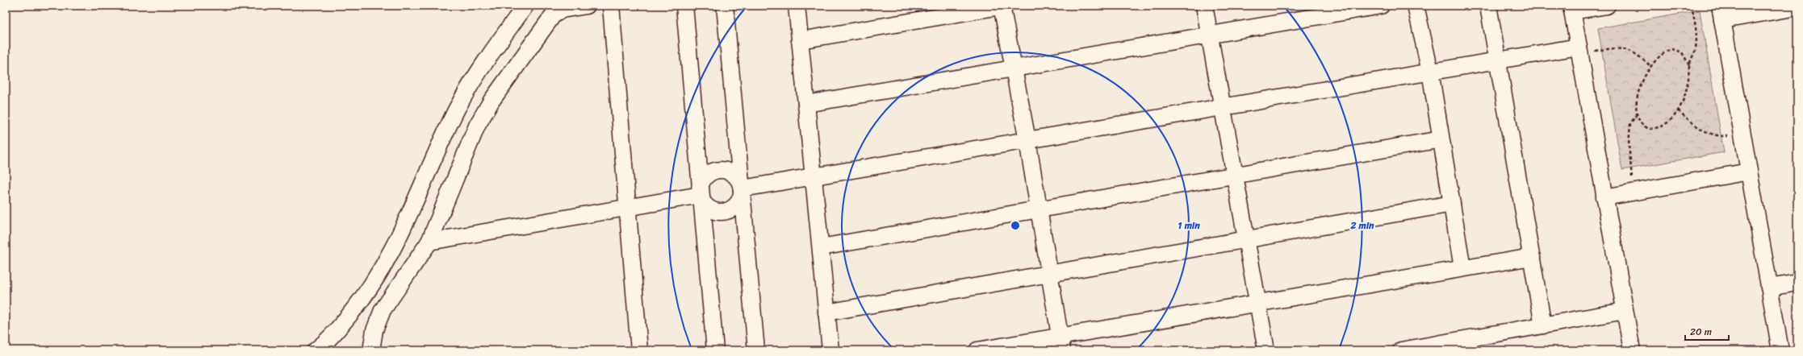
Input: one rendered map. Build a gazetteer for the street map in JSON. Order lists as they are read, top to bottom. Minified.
{"scale_bar":"20 m","rings":["1 min","2 min"]}
